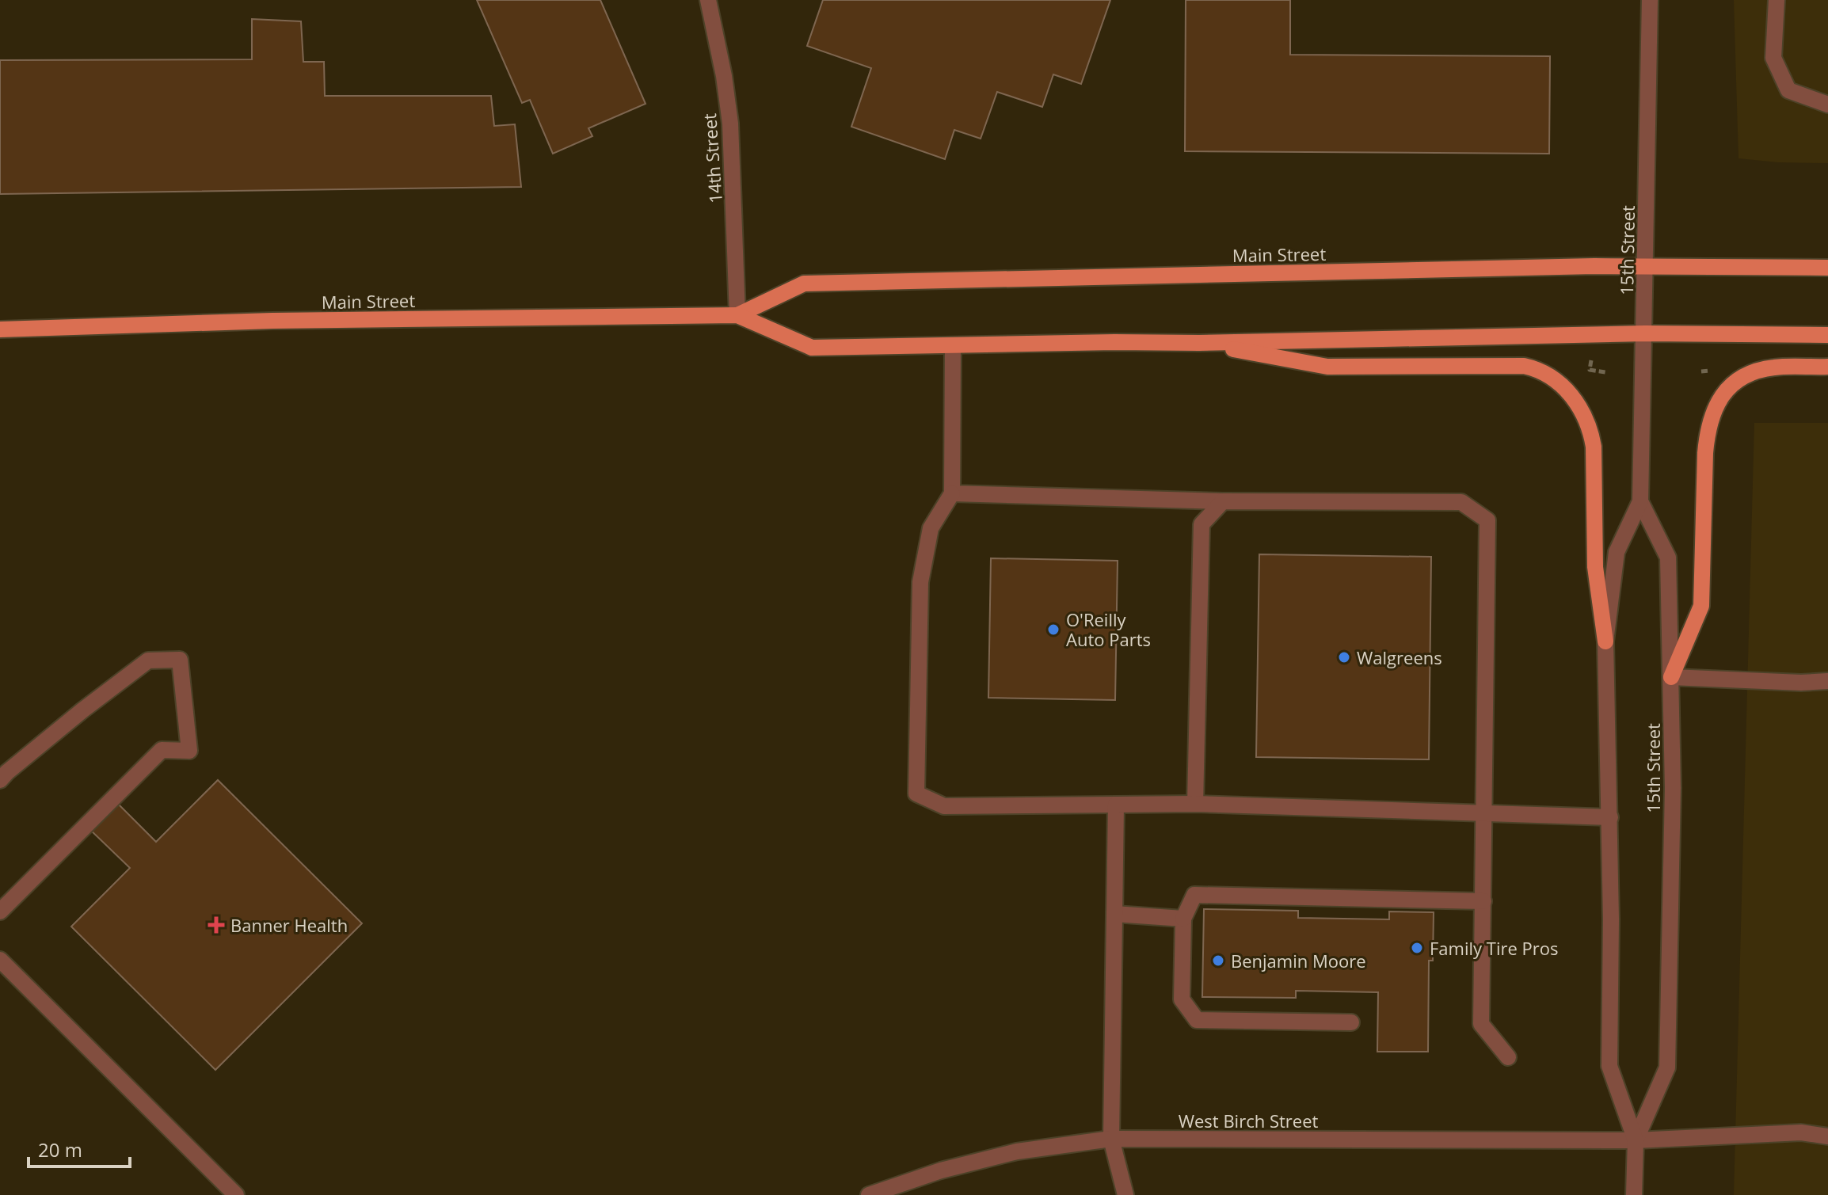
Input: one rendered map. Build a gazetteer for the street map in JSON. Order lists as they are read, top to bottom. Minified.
{"streets":{"main road":["Main Street"],"street":["14th Street","15th Street","West Birch Street"]},"crossings":[["14th Street","Main Street"],["15th Street","Main Street"],["15th Street","West Birch Street"]],"places":{"other":["O'Reilly Auto Parts","Walgreens","Family Tire Pros","Benjamin Moore"],"health":["Banner Health"]},"scale_bar":"20 m"}
